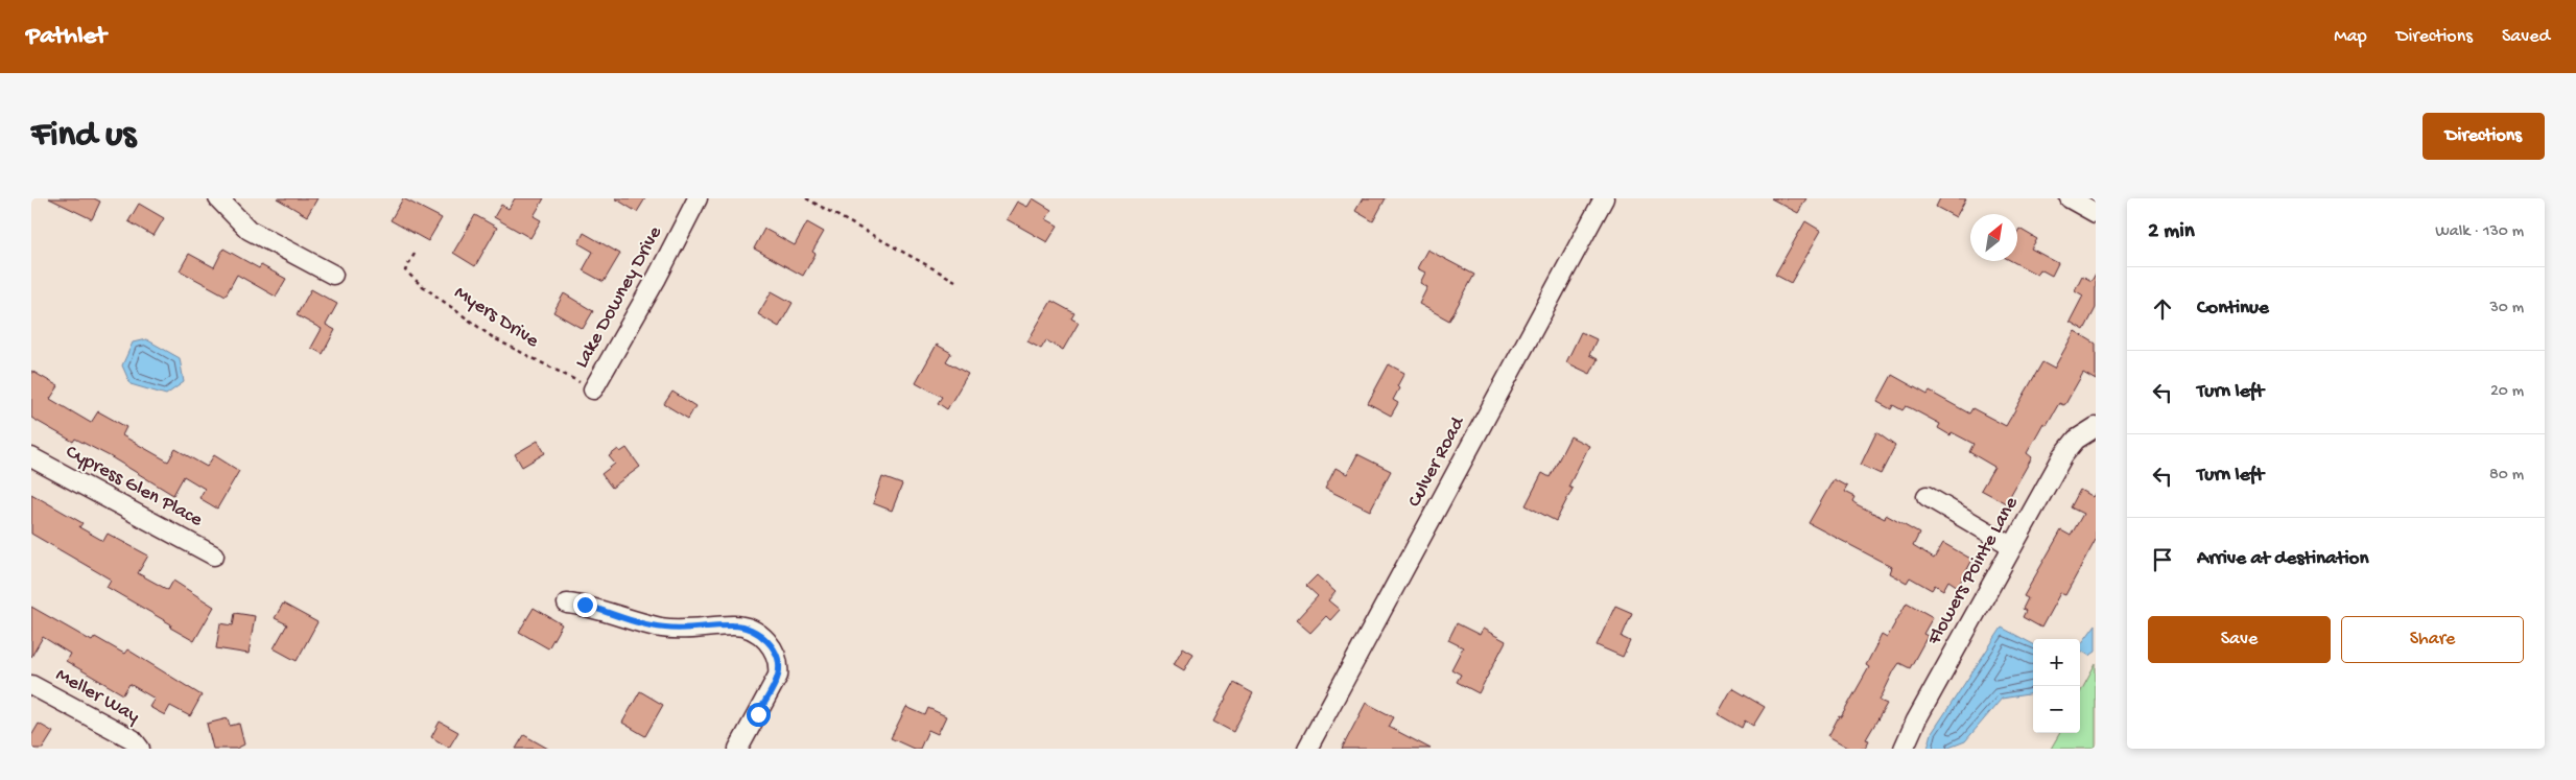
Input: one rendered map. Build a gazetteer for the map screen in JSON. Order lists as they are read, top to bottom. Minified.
{"streets":{"street":["Lake Downey Drive","Culver Road","Cypress Glen Place","Flowers Pointe Lane","Meller Way"],"path":["Myers Drive"]},"crossings":[["Lake Downey Drive","Myers Drive"]],"north":"top right","page":{"header":"Pathlet","nav":["Map","Directions","Saved"],"buttons":["Directions",["Save","Share"]],"title":"Find us","heading":["2 min","Walk · 130 m"],"list":[["Continue","30 m"],["Turn left","20 m"],["Turn left","80 m"],"Arrive at destination"],"map_buttons":["+","−"]}}
